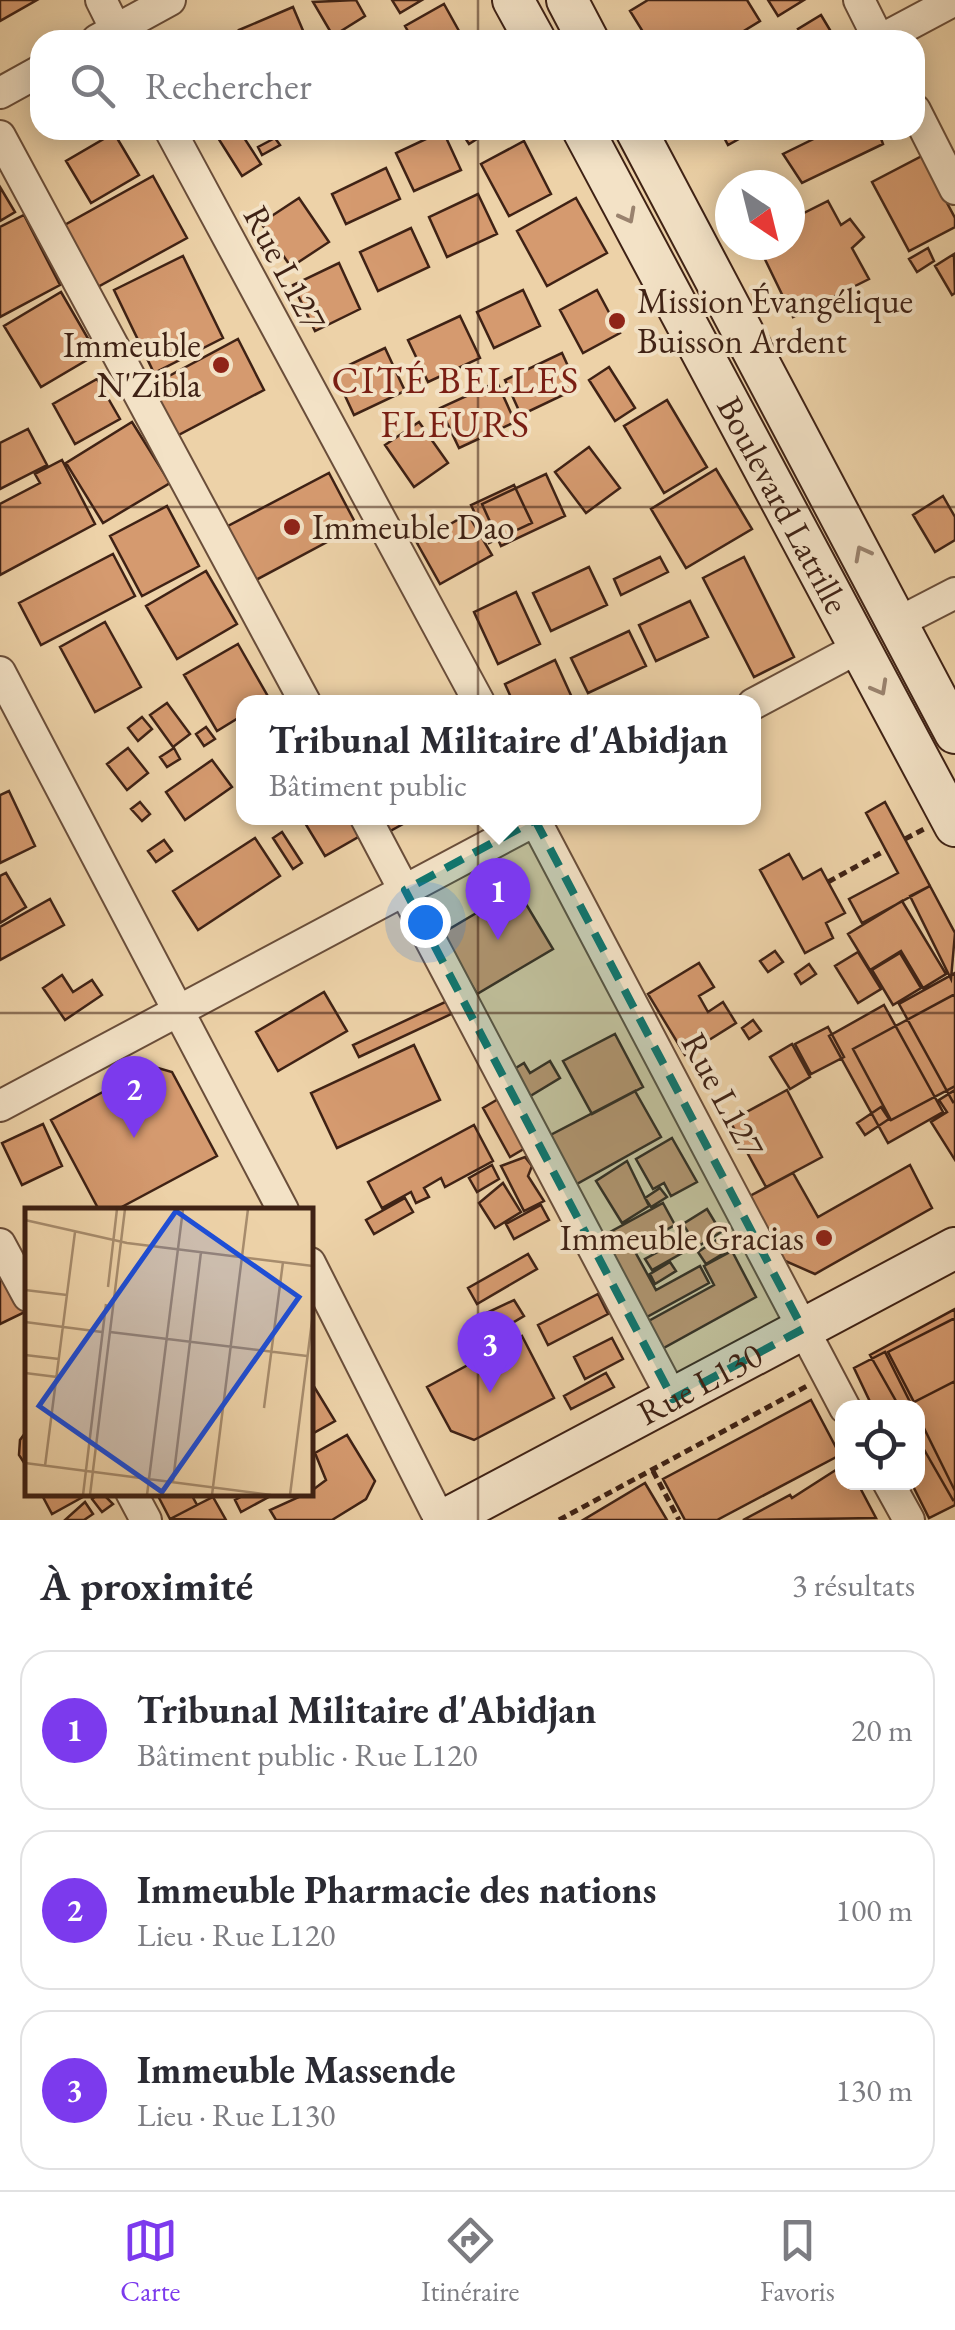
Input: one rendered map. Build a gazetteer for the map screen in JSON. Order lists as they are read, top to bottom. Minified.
{"streets":{"main road":["Boulevard Latrille","Rue L130"],"street":["Rue L127"]},"crossings":[["Rue L127","Rue L130"]],"districts":["CITÉ BELLES FLEURS"],"places":["Mission Évangélique Buisson Ardent","Immeuble N'Zibla","Immeuble Dao","Immeuble Gracias"],"north":"bottom right","page":{"search":"Rechercher","popup":["Tribunal Militaire d'Abidjan","Bâtiment public"],"pins":["1","2","3"],"heading":["À proximité","3 résultats"],"list":[{"mark":"1","name":"Tribunal Militaire d'Abidjan","note":"Bâtiment public · Rue L120","value":"20 m"},{"mark":"2","name":"Immeuble Pharmacie des nations","note":"Lieu · Rue L120","value":"100 m"},{"mark":"3","name":"Immeuble Massende","note":"Lieu · Rue L130","value":"130 m"}],"nav":["Carte","Itinéraire","Favoris"]}}
